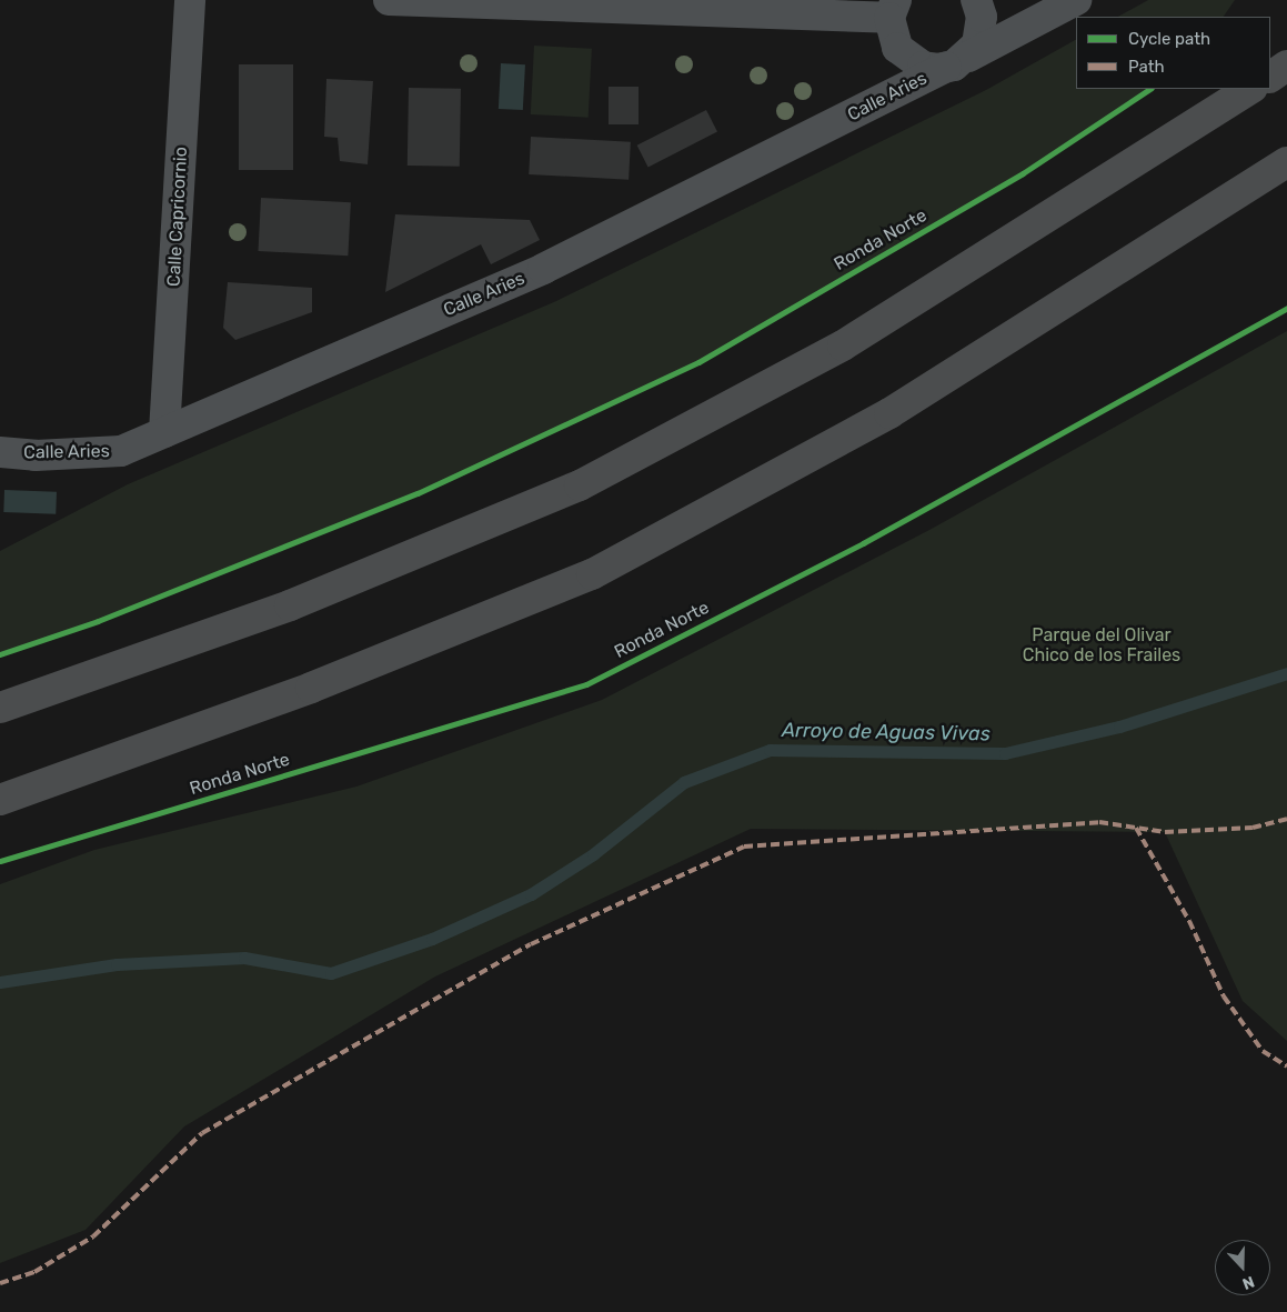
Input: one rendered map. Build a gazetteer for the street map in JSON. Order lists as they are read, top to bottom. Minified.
{"streets":{"street":["Calle Aries","Calle Capricornio"],"cycle path":["Ronda Norte"]},"crossings":[["Calle Aries","Calle Capricornio"]],"water":["Arroyo de Aguas Vivas"],"parks":["Parque del Olivar Chico de los Frailes"],"legend":["Cycle path","Path"],"north":"bottom"}
